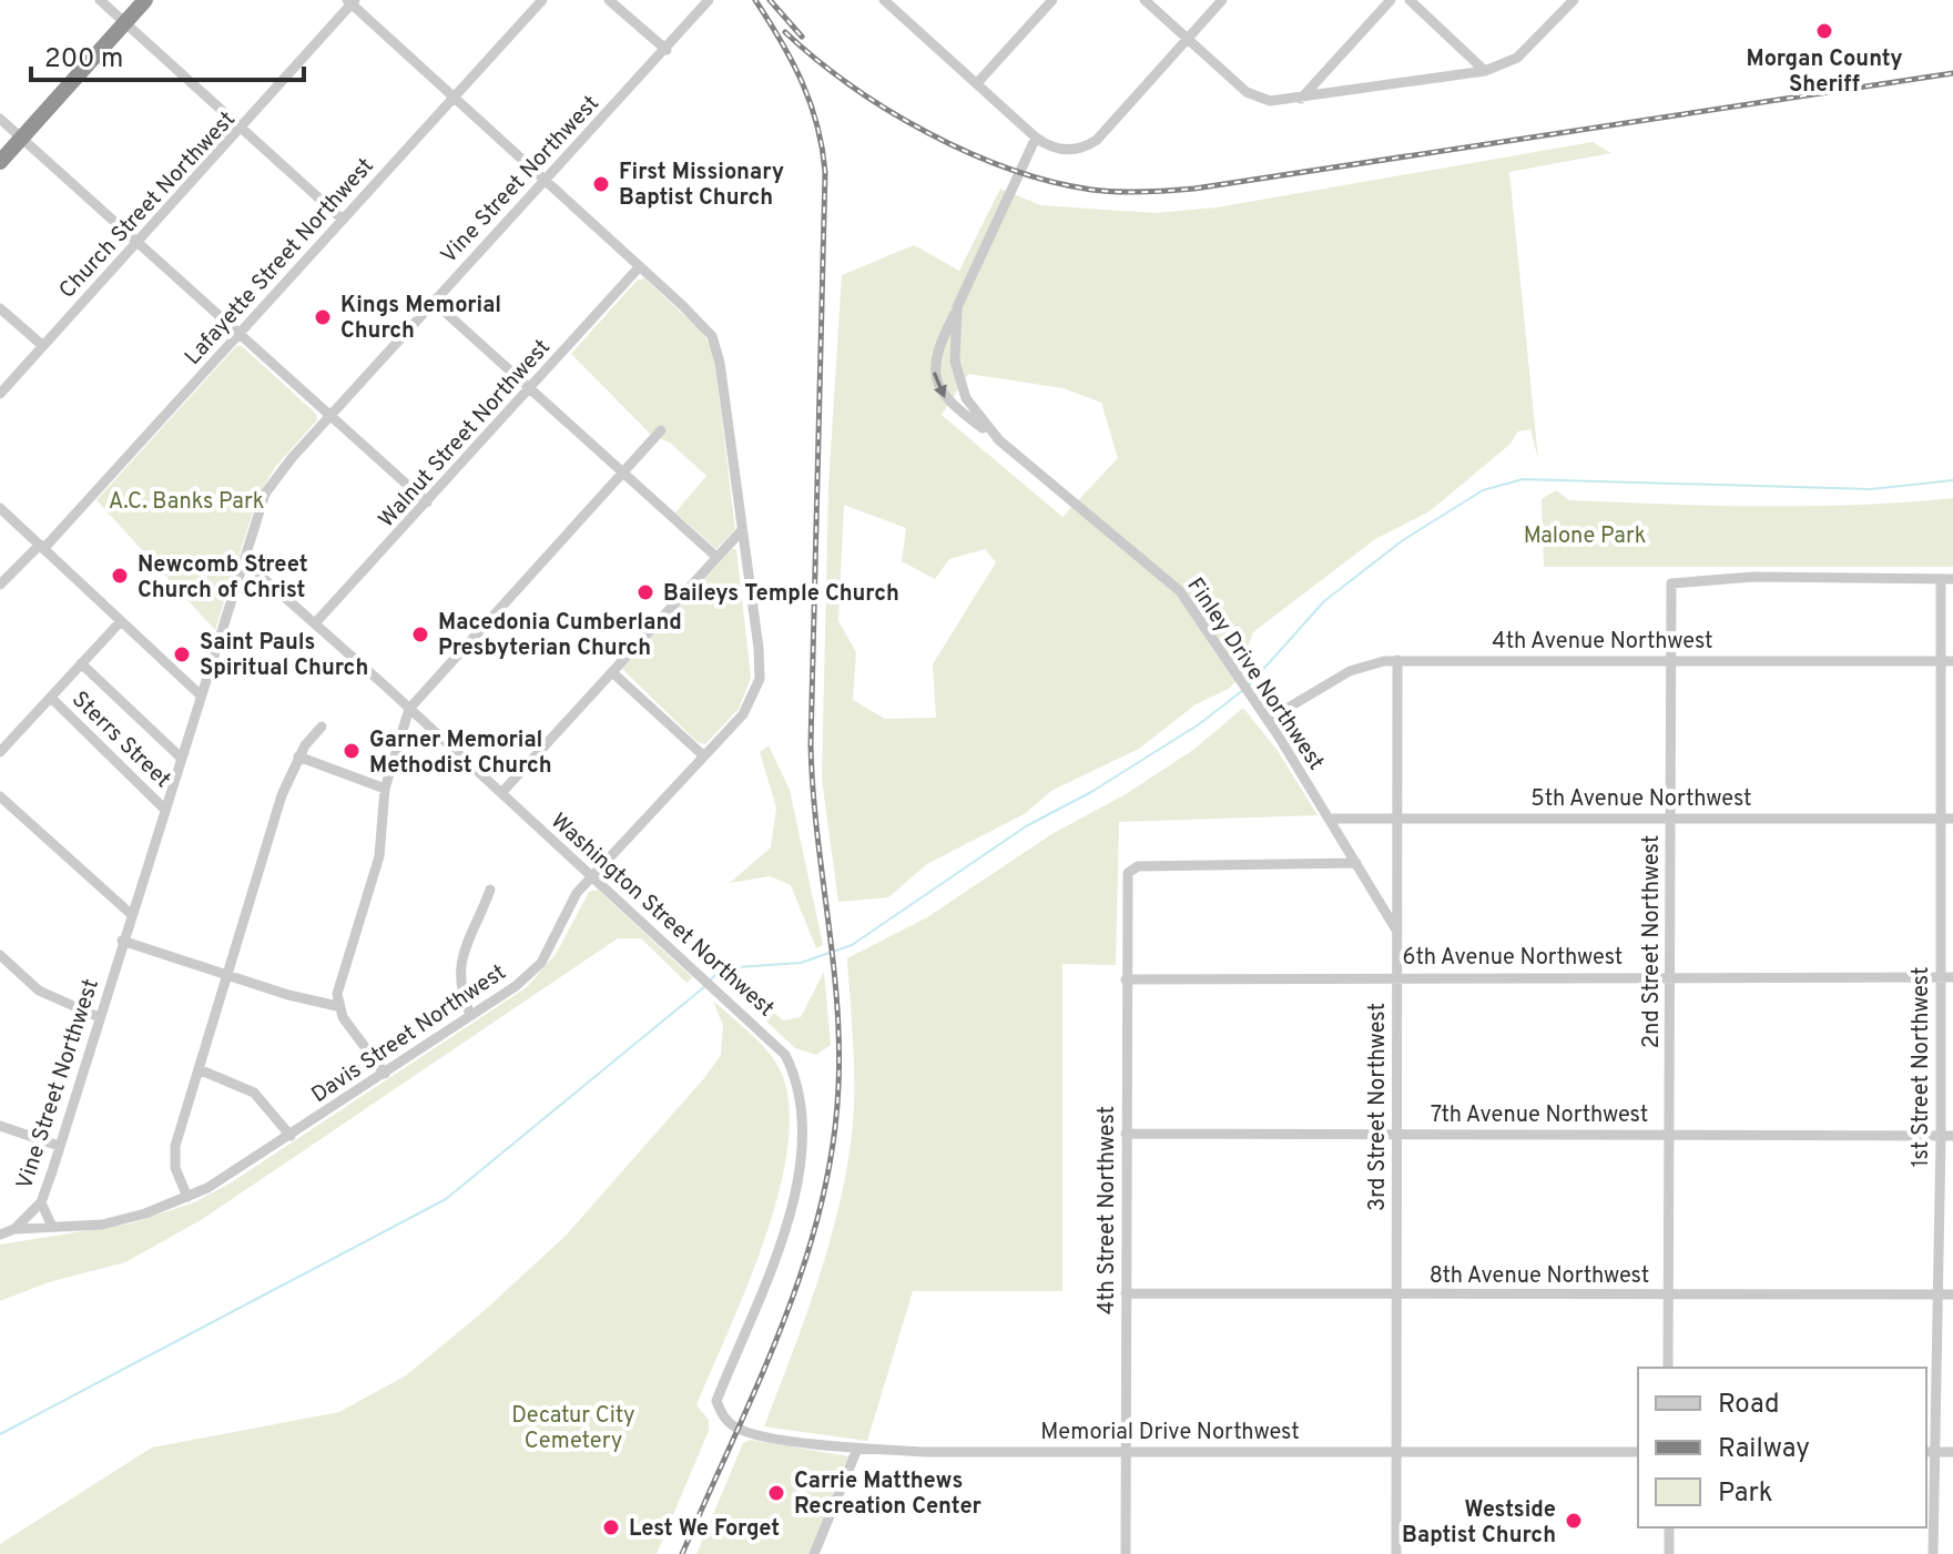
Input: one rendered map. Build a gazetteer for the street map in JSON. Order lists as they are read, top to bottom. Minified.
{"streets":{"street":["Vine Street Northwest","Church Street Northwest","Lafayette Street Northwest","Walnut Street Northwest","4th Avenue Northwest","Finley Drive Northwest","Sterrs Street","5th Avenue Northwest","Washington Street Northwest","2nd Street Northwest","6th Avenue Northwest","Davis Street Northwest","1st Street Northwest","3rd Street Northwest","7th Avenue Northwest","4th Street Northwest","8th Avenue Northwest","Memorial Drive Northwest"]},"crossings":[["Vine Street Northwest","Sterrs Street"],["Vine Street Northwest","Washington Street Northwest"],["Vine Street Northwest","Davis Street Northwest"],["Church Street Northwest","Davis Street Northwest"],["Lafayette Street Northwest","Davis Street Northwest"],["Walnut Street Northwest","Washington Street Northwest"],["Walnut Street Northwest","Davis Street Northwest"],["4th Avenue Northwest","Finley Drive Northwest"],["4th Avenue Northwest","2nd Street Northwest"],["4th Avenue Northwest","1st Street Northwest"],["4th Avenue Northwest","3rd Street Northwest"],["Finley Drive Northwest","5th Avenue Northwest"],["Finley Drive Northwest","3rd Street Northwest"],["Finley Drive Northwest","4th Street Northwest"],["5th Avenue Northwest","2nd Street Northwest"],["5th Avenue Northwest","1st Street Northwest"],["5th Avenue Northwest","3rd Street Northwest"],["Washington Street Northwest","Davis Street Northwest"],["Washington Street Northwest","Memorial Drive Northwest"],["2nd Street Northwest","6th Avenue Northwest"],["2nd Street Northwest","1st Street Northwest"],["2nd Street Northwest","7th Avenue Northwest"],["2nd Street Northwest","8th Avenue Northwest"],["6th Avenue Northwest","1st Street Northwest"],["6th Avenue Northwest","3rd Street Northwest"],["6th Avenue Northwest","4th Street Northwest"],["1st Street Northwest","7th Avenue Northwest"],["1st Street Northwest","8th Avenue Northwest"],["3rd Street Northwest","7th Avenue Northwest"],["3rd Street Northwest","8th Avenue Northwest"],["3rd Street Northwest","Memorial Drive Northwest"],["7th Avenue Northwest","4th Street Northwest"],["4th Street Northwest","8th Avenue Northwest"],["4th Street Northwest","Memorial Drive Northwest"]],"parks":["A.C. Banks Park","Malone Park","Decatur City Cemetery"],"places":["Morgan County Sheriff","First Missionary Baptist Church","Kings Memorial Church","Newcomb Street Church of Christ","Baileys Temple Church","Macedonia Cumberland Presbyterian Church","Saint Pauls Spiritual Church","Garner Memorial Methodist Church","Carrie Matthews Recreation Center","Westside Baptist Church","Lest We Forget"],"legend":["Road","Railway","Park"],"scale_bar":"200 m"}
